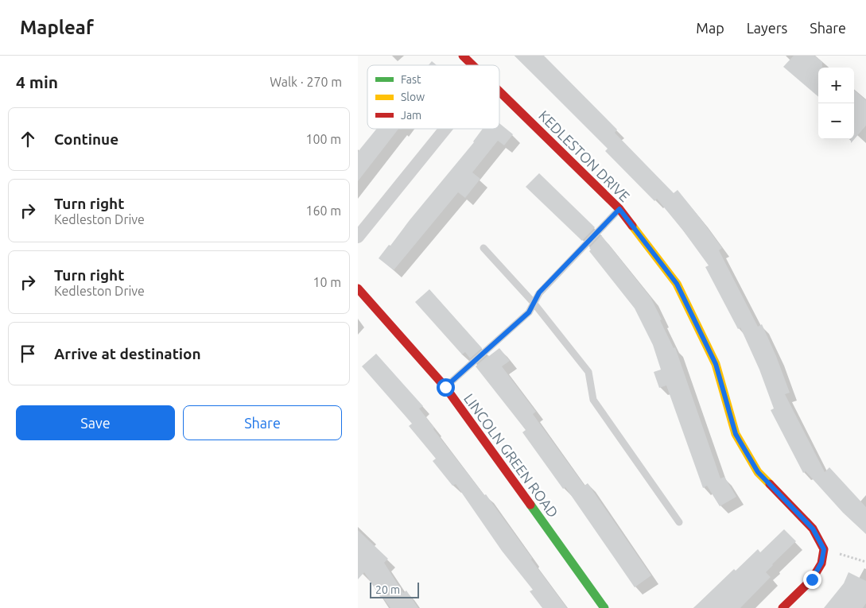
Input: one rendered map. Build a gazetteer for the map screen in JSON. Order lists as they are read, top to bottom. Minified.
{"streets":{"street":["KEDLESTON DRIVE","LINCOLN GREEN ROAD"]},"legend":["Fast","Slow","Jam"],"scale_bar":"20 m","page":{"header":"Mapleaf","nav":["Map","Layers","Share"],"heading":["4 min","Walk · 270 m"],"map_buttons":["+","−"],"list":[["Continue","100 m"],["Turn right","Kedleston Drive","160 m"],["Turn right","Kedleston Drive","10 m"],"Arrive at destination"],"buttons":["Save","Share"],"scale":"20 m"}}
